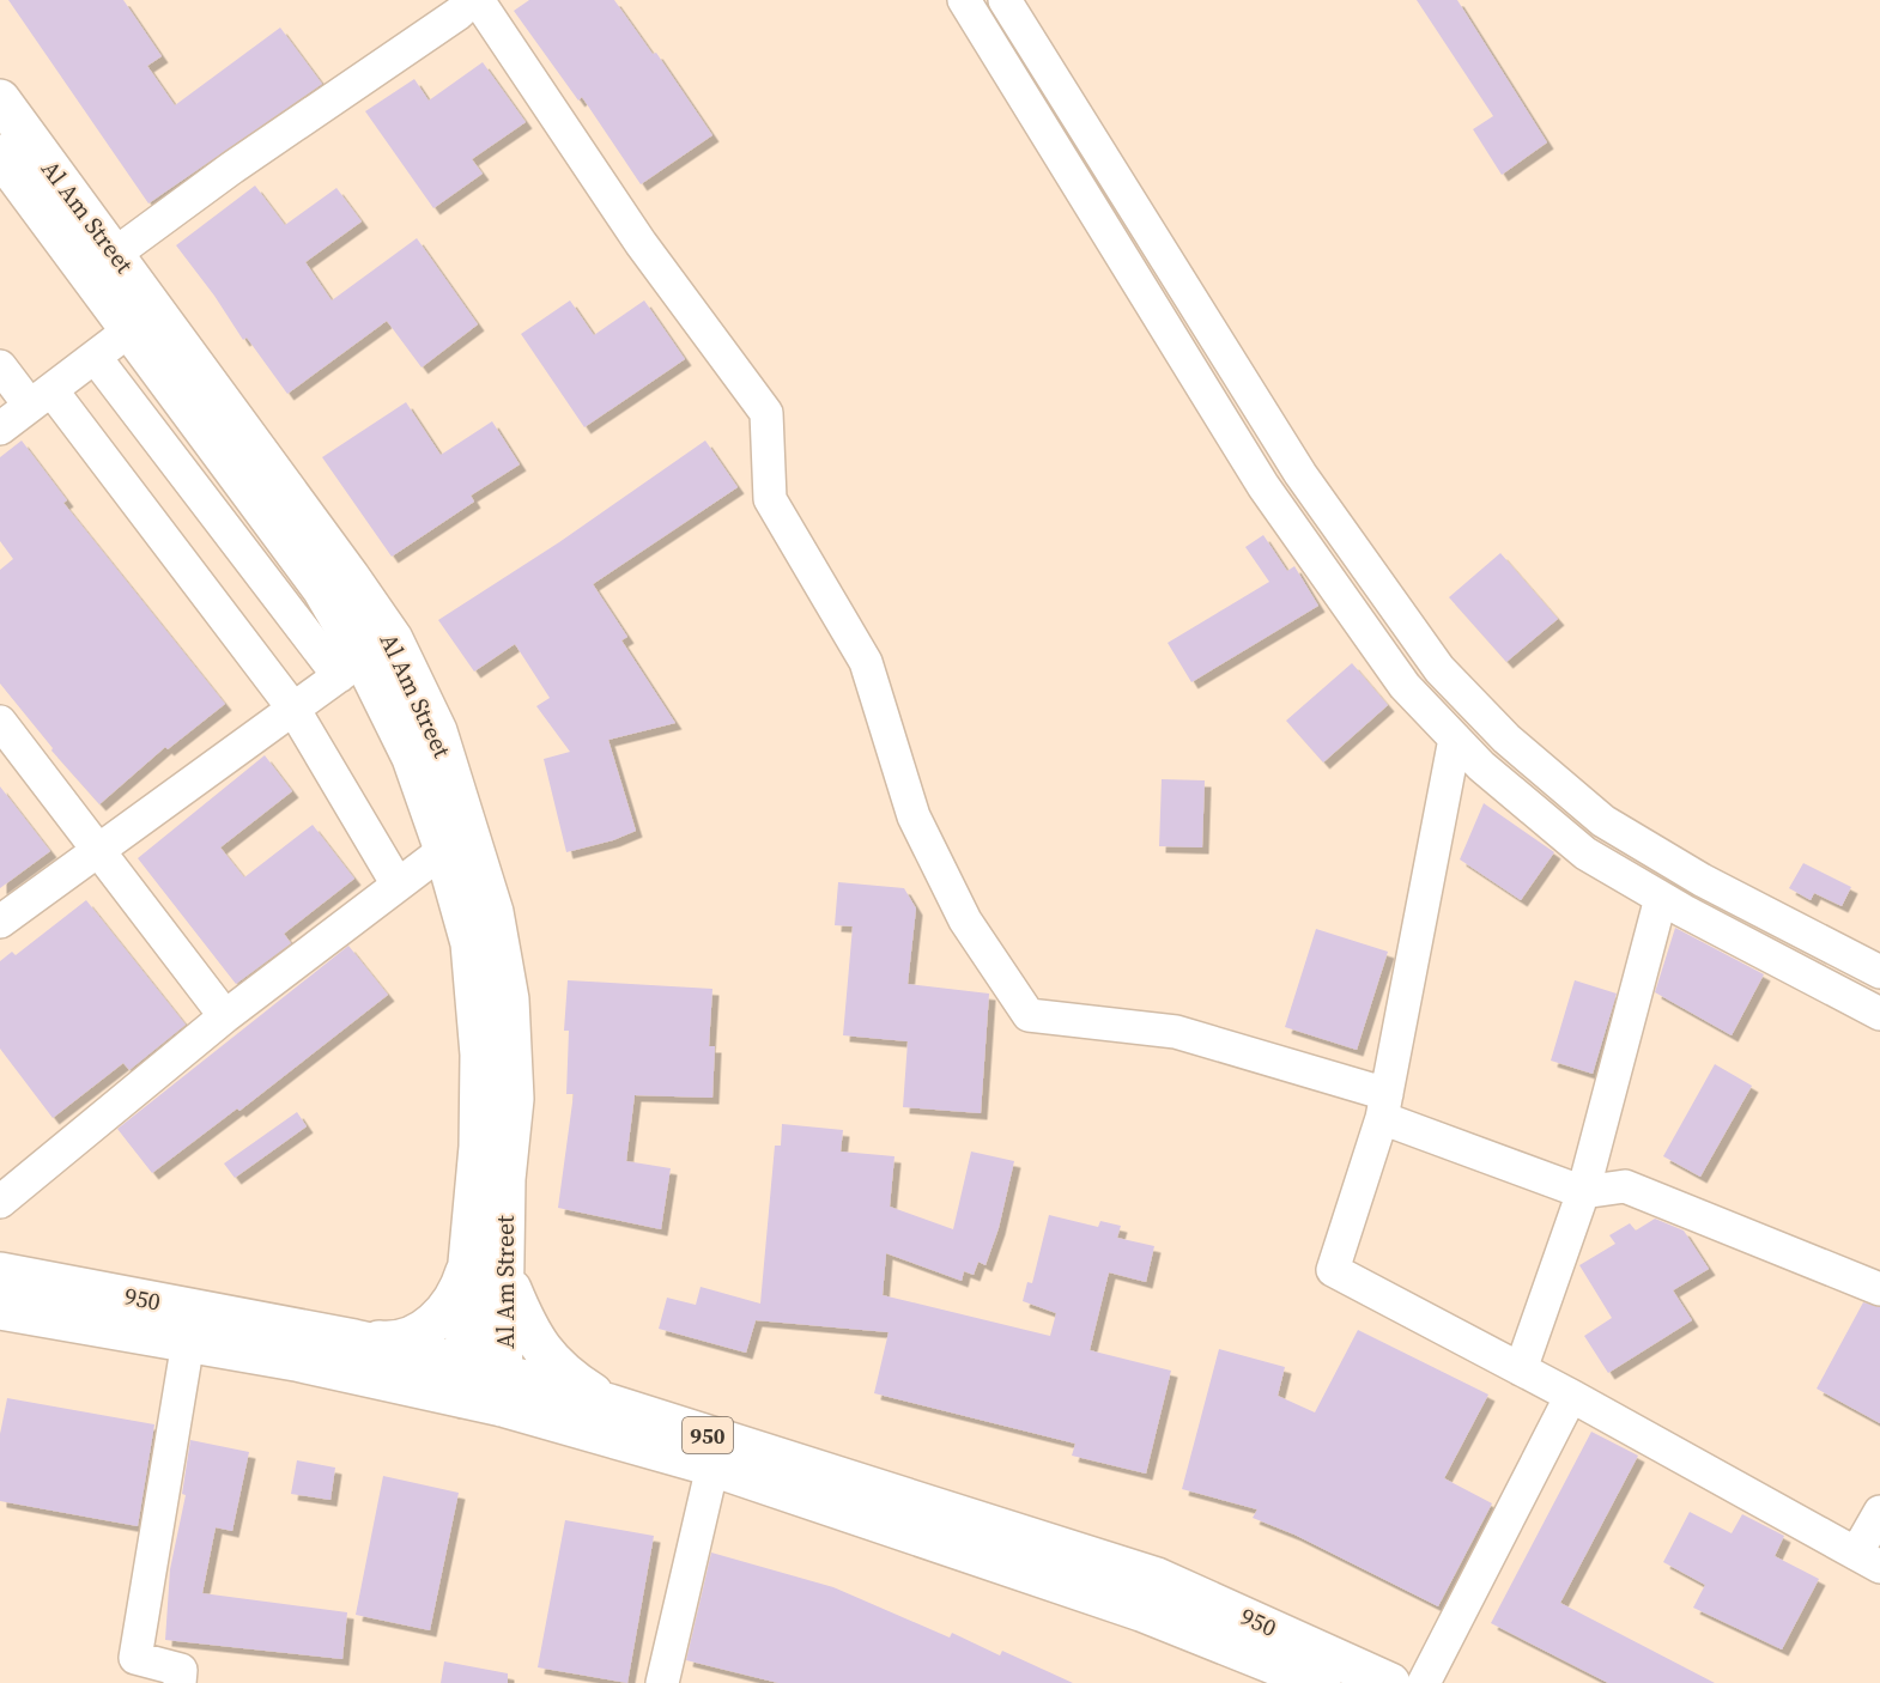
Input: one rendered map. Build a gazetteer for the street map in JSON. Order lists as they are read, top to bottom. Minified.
{"streets":{"main road":["Al Am Street","950"]},"crossings":[["Al Am Street","950"]]}
